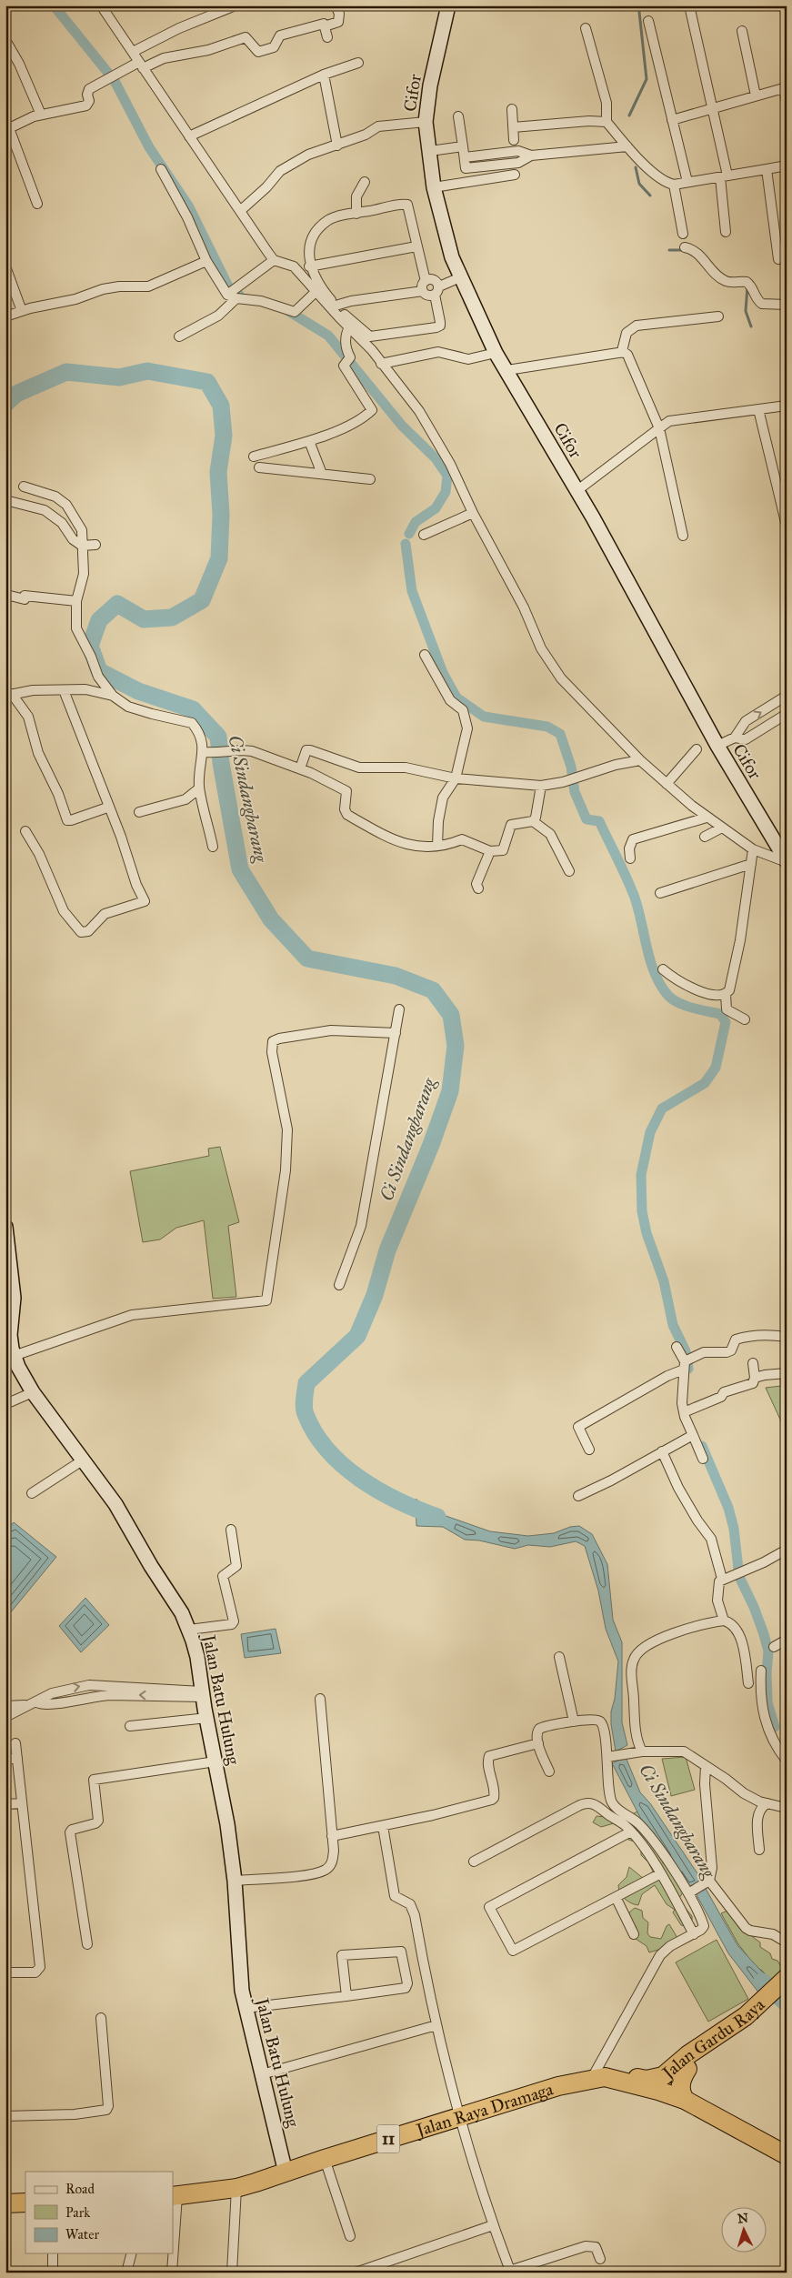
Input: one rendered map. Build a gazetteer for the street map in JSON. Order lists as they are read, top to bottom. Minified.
{"streets":{"highway":["Jalan Gardu Raya","Jalan Raya Dramaga","11"],"street":["Cifor","Jalan Batu Hulung"]},"crossings":[["Jalan Batu Hulung","Jalan Raya Dramaga"],["Jalan Gardu Raya","Jalan Raya Dramaga"],["Jalan Gardu Raya","11"],["Jalan Raya Dramaga","11"]],"water":["Ci Sindangbarang"],"legend":["Road","Park","Water"],"north":"top"}
